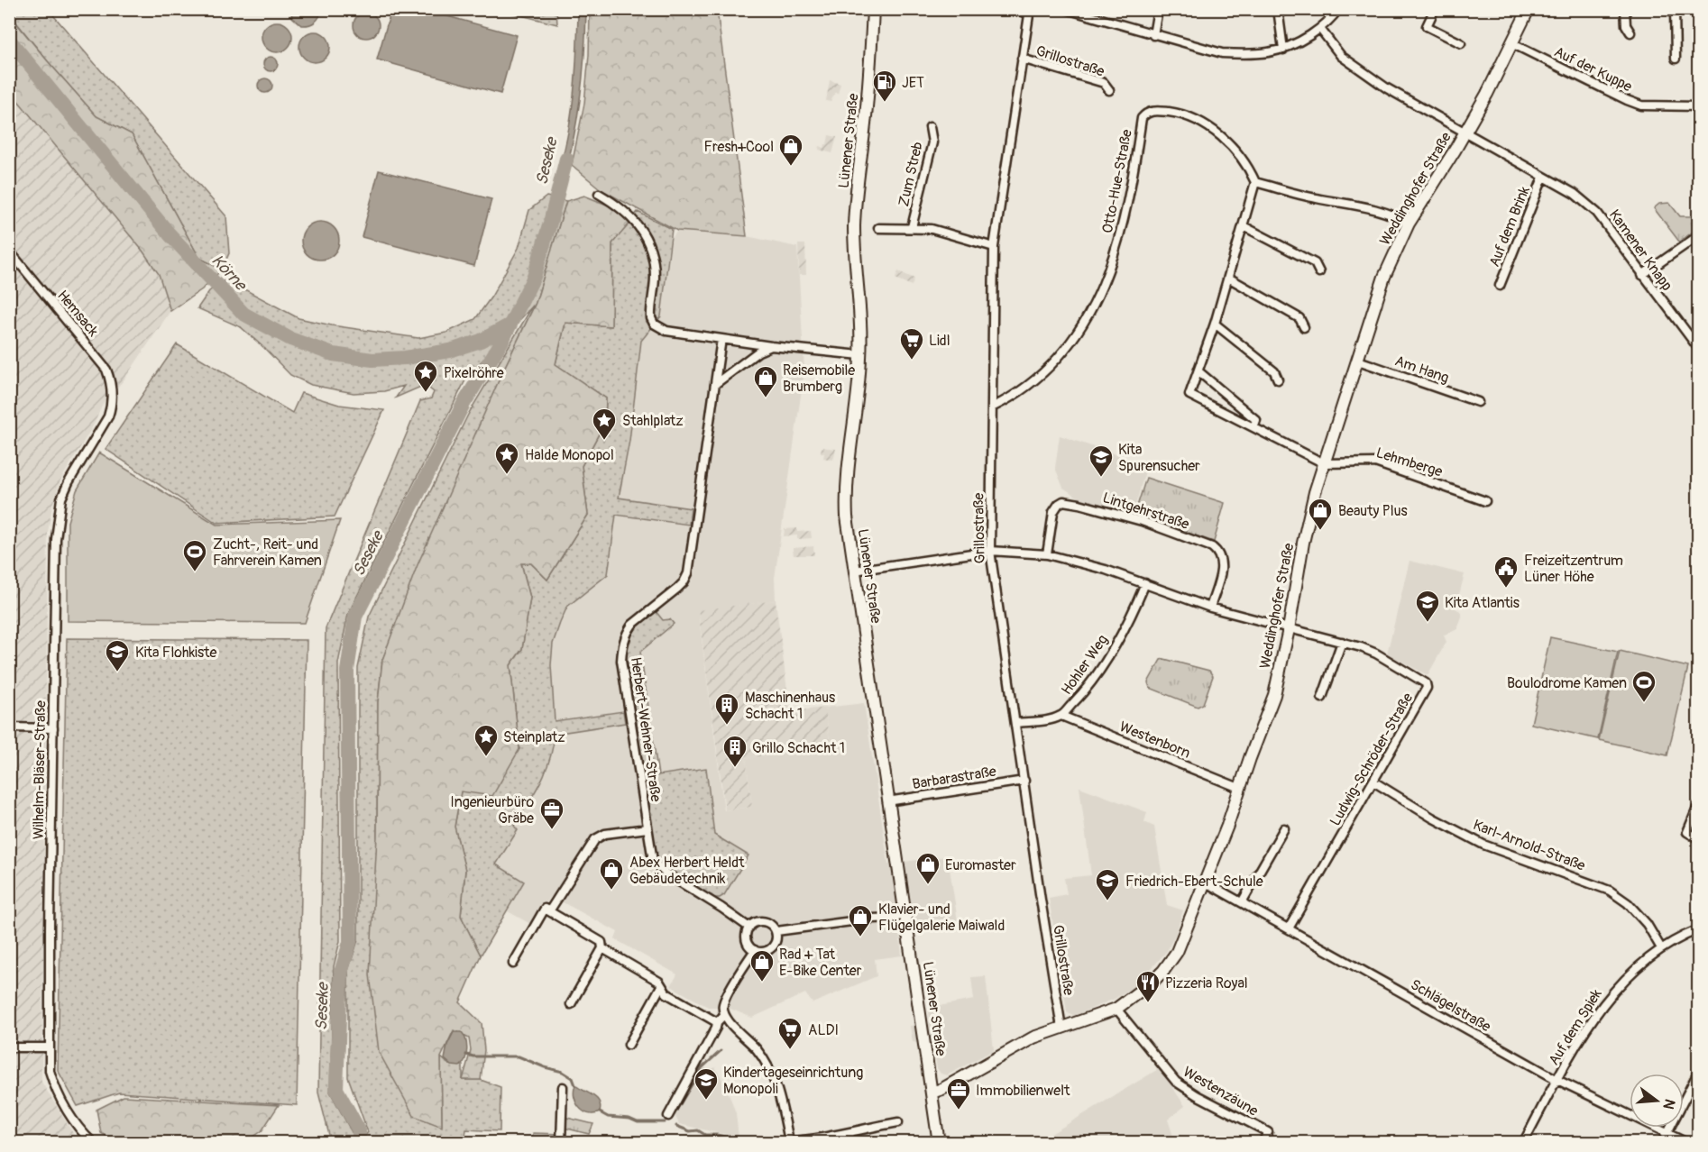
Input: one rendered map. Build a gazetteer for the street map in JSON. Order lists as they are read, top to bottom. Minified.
{"streets":{"street":["Grillostraße","Auf der Kuppe","Lünener Straße","Zum Streb","Otto-Hue-Straße","Weddinghofer Straße","Auf dem Brink","Kamener Knapp","Hemsack","Am Hang","Lehmberge","Lintgehrstraße","Hohler Weg","Herbert-Wehner-Straße","Westenborn","Ludwig-Schröder-Straße","Wilhelm-Bläser-Straße","Barbarastraße","Karl-Arnold-Straße","Schlägelstraße","Auf dem Spiek","Westenzäune"]},"crossings":[["Grillostraße","Zum Streb"],["Grillostraße","Otto-Hue-Straße"],["Grillostraße","Weddinghofer Straße"],["Grillostraße","Hohler Weg"],["Grillostraße","Barbarastraße"],["Auf der Kuppe","Weddinghofer Straße"],["Lünener Straße","Weddinghofer Straße"],["Lünener Straße","Barbarastraße"],["Weddinghofer Straße","Kamener Knapp"],["Weddinghofer Straße","Am Hang"],["Weddinghofer Straße","Lehmberge"],["Weddinghofer Straße","Westenborn"],["Weddinghofer Straße","Ludwig-Schröder-Straße"],["Weddinghofer Straße","Schlägelstraße"],["Weddinghofer Straße","Westenzäune"],["Auf dem Brink","Kamener Knapp"],["Hemsack","Wilhelm-Bläser-Straße"],["Hohler Weg","Westenborn"],["Ludwig-Schröder-Straße","Karl-Arnold-Straße"],["Ludwig-Schröder-Straße","Schlägelstraße"],["Karl-Arnold-Straße","Auf dem Spiek"],["Schlägelstraße","Auf dem Spiek"]],"water":["Seseke","Körne"],"places":{"fuel station":["JET"],"shop":["Fresh+Cool","Reisemobile Brumberg","Beauty Plus","Euromaster","Abex Herbert Heldt Gebäudetechnik","Klavier- und Flügelgalerie Maiwald","Rad + Tat E-Bike Center"],"supermarket":["Lidl","ALDI"],"place":["Pixelröhre","Stahlplatz","Halde Monopol","Steinplatz"],"school or university":["Kita Spurensucher","Kita Atlantis","Kita Flohkiste","Friedrich-Ebert-Schule","Kindertageseinrichtung Monopoli"],"sports":["Zucht-, Reit- und Fahrverein Kamen","Boulodrome Kamen"],"public building":["Freizeitzentrum Lüner Höhe"],"building":["Maschinenhaus Schacht 1","Grillo Schacht 1"],"office":["Ingenieurbüro Gräbe","Immobilienwelt"],"restaurant":["Pizzeria Royal"]},"north":"right"}
